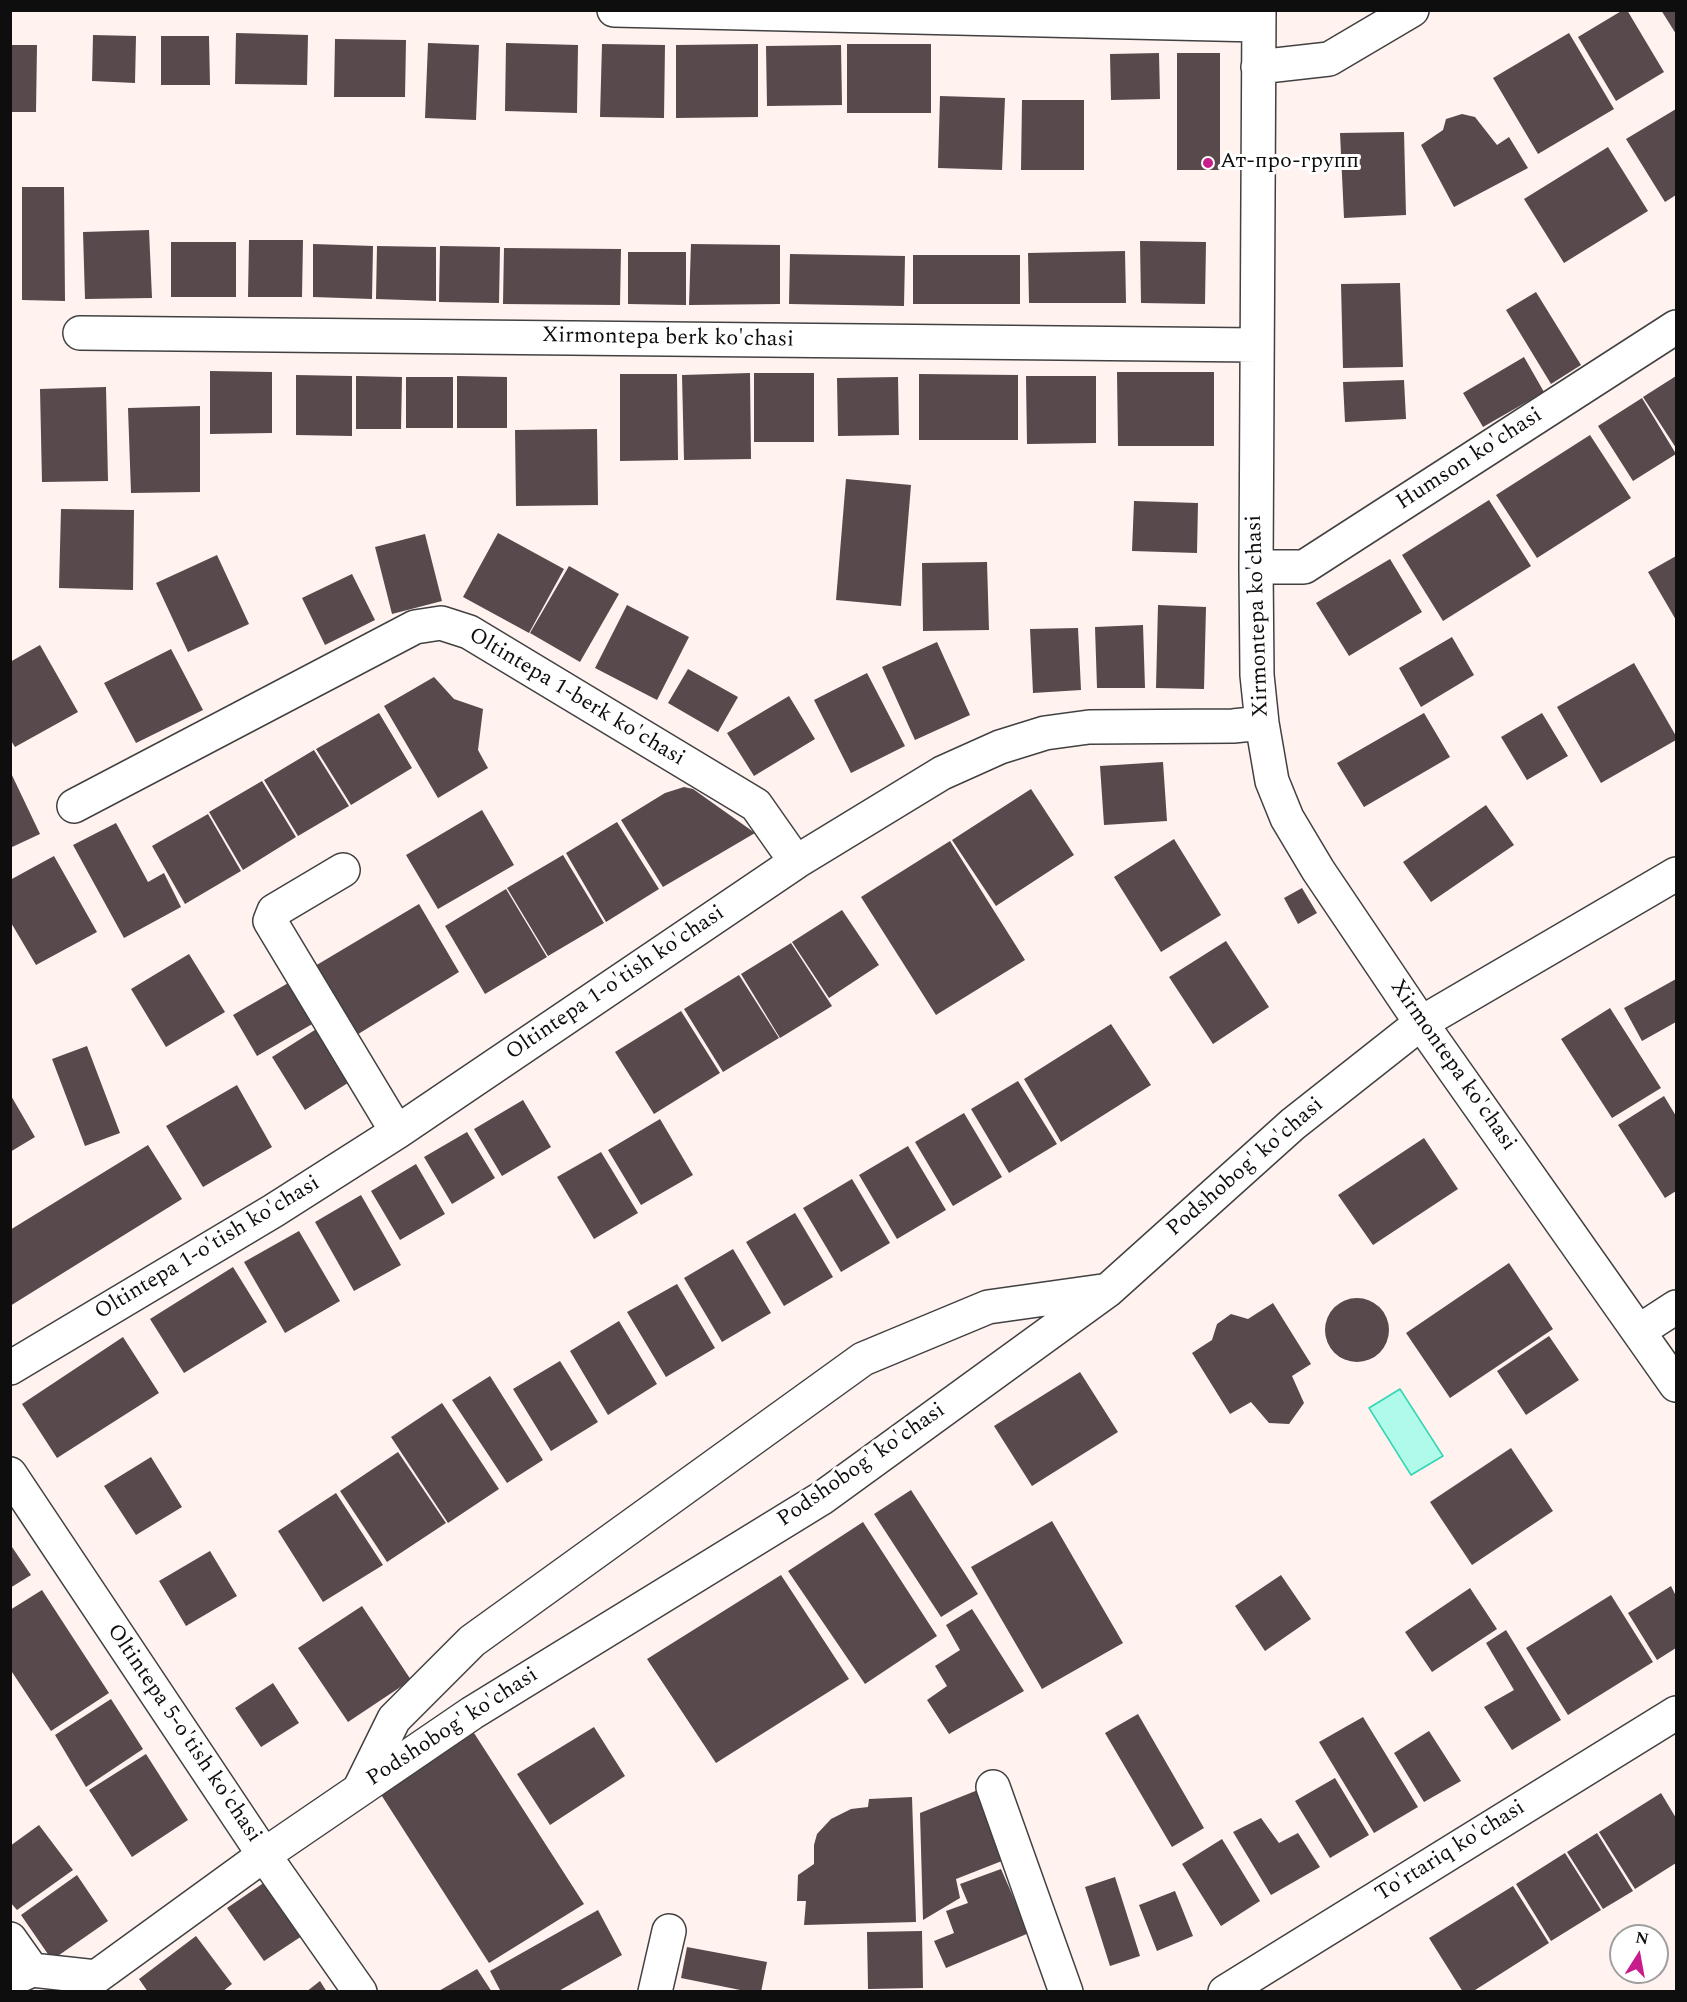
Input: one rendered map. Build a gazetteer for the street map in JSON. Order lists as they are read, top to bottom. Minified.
{"streets":{"street":["Xirmontepa berk ko'chasi","Humson ko'chasi","Xirmontepa ko'chasi","Oltintepa 1-berk ko'chasi","Oltintepa 1-o'tish ko'chasi","Podshobog' ko'chasi","Oltintepa 5-o'tish ko'chasi","To'rtariq ko'chasi"]},"crossings":[["Xirmontepa berk ko'chasi","Xirmontepa ko'chasi"],["Humson ko'chasi","Xirmontepa ko'chasi"],["Xirmontepa ko'chasi","Oltintepa 1-o'tish ko'chasi"],["Xirmontepa ko'chasi","Podshobog' ko'chasi"],["Oltintepa 1-berk ko'chasi","Oltintepa 1-o'tish ko'chasi"],["Podshobog' ko'chasi","Oltintepa 5-o'tish ko'chasi"]],"places":["Ат-про-групп"],"north":"top"}
